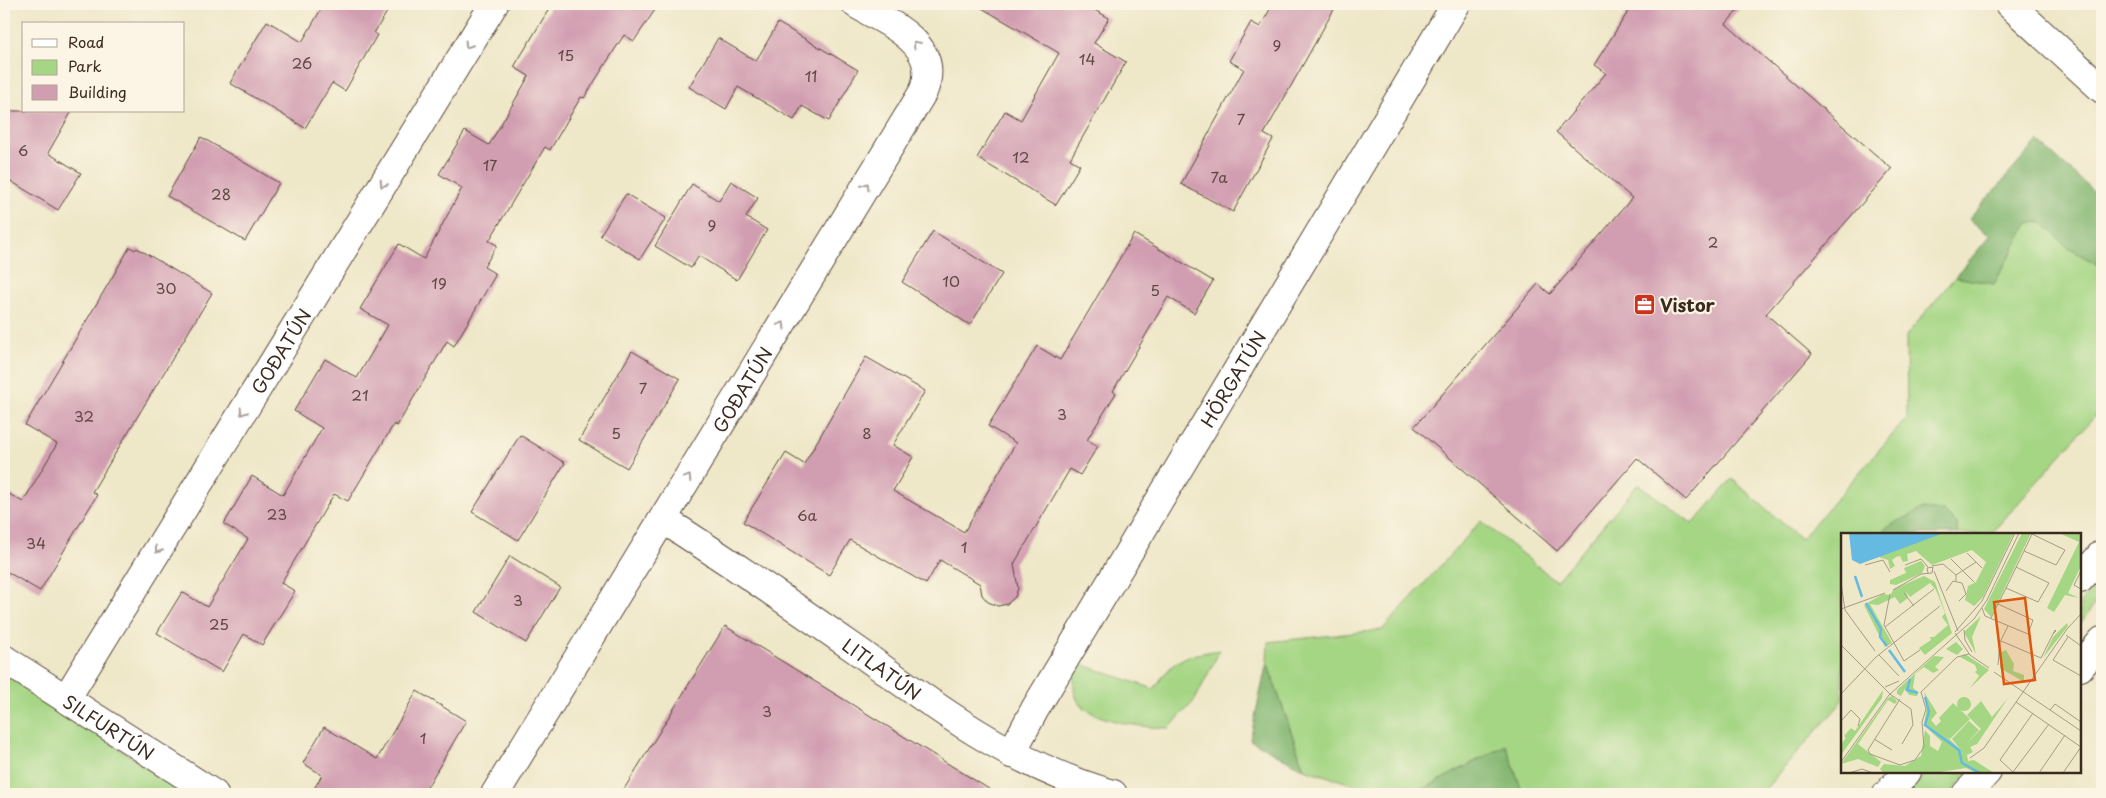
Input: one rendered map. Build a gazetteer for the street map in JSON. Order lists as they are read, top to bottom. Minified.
{"streets":{"street":["GOÐATÚN","HÖRGATÚN","LITLATÚN","SILFURTÚN"]},"crossings":[["GOÐATÚN","LITLATÚN"],["GOÐATÚN","SILFURTÚN"],["HÖRGATÚN","LITLATÚN"]],"places":{"office":["Vistor"]},"house_numbers":["9","15","14","26","11","7","6","12","17","7a","28","9","2","10","19","30","5","7","21","3","32","5","8","23","6a","34","1","3","25","3","1"],"legend":["Road","Park","Building"]}
